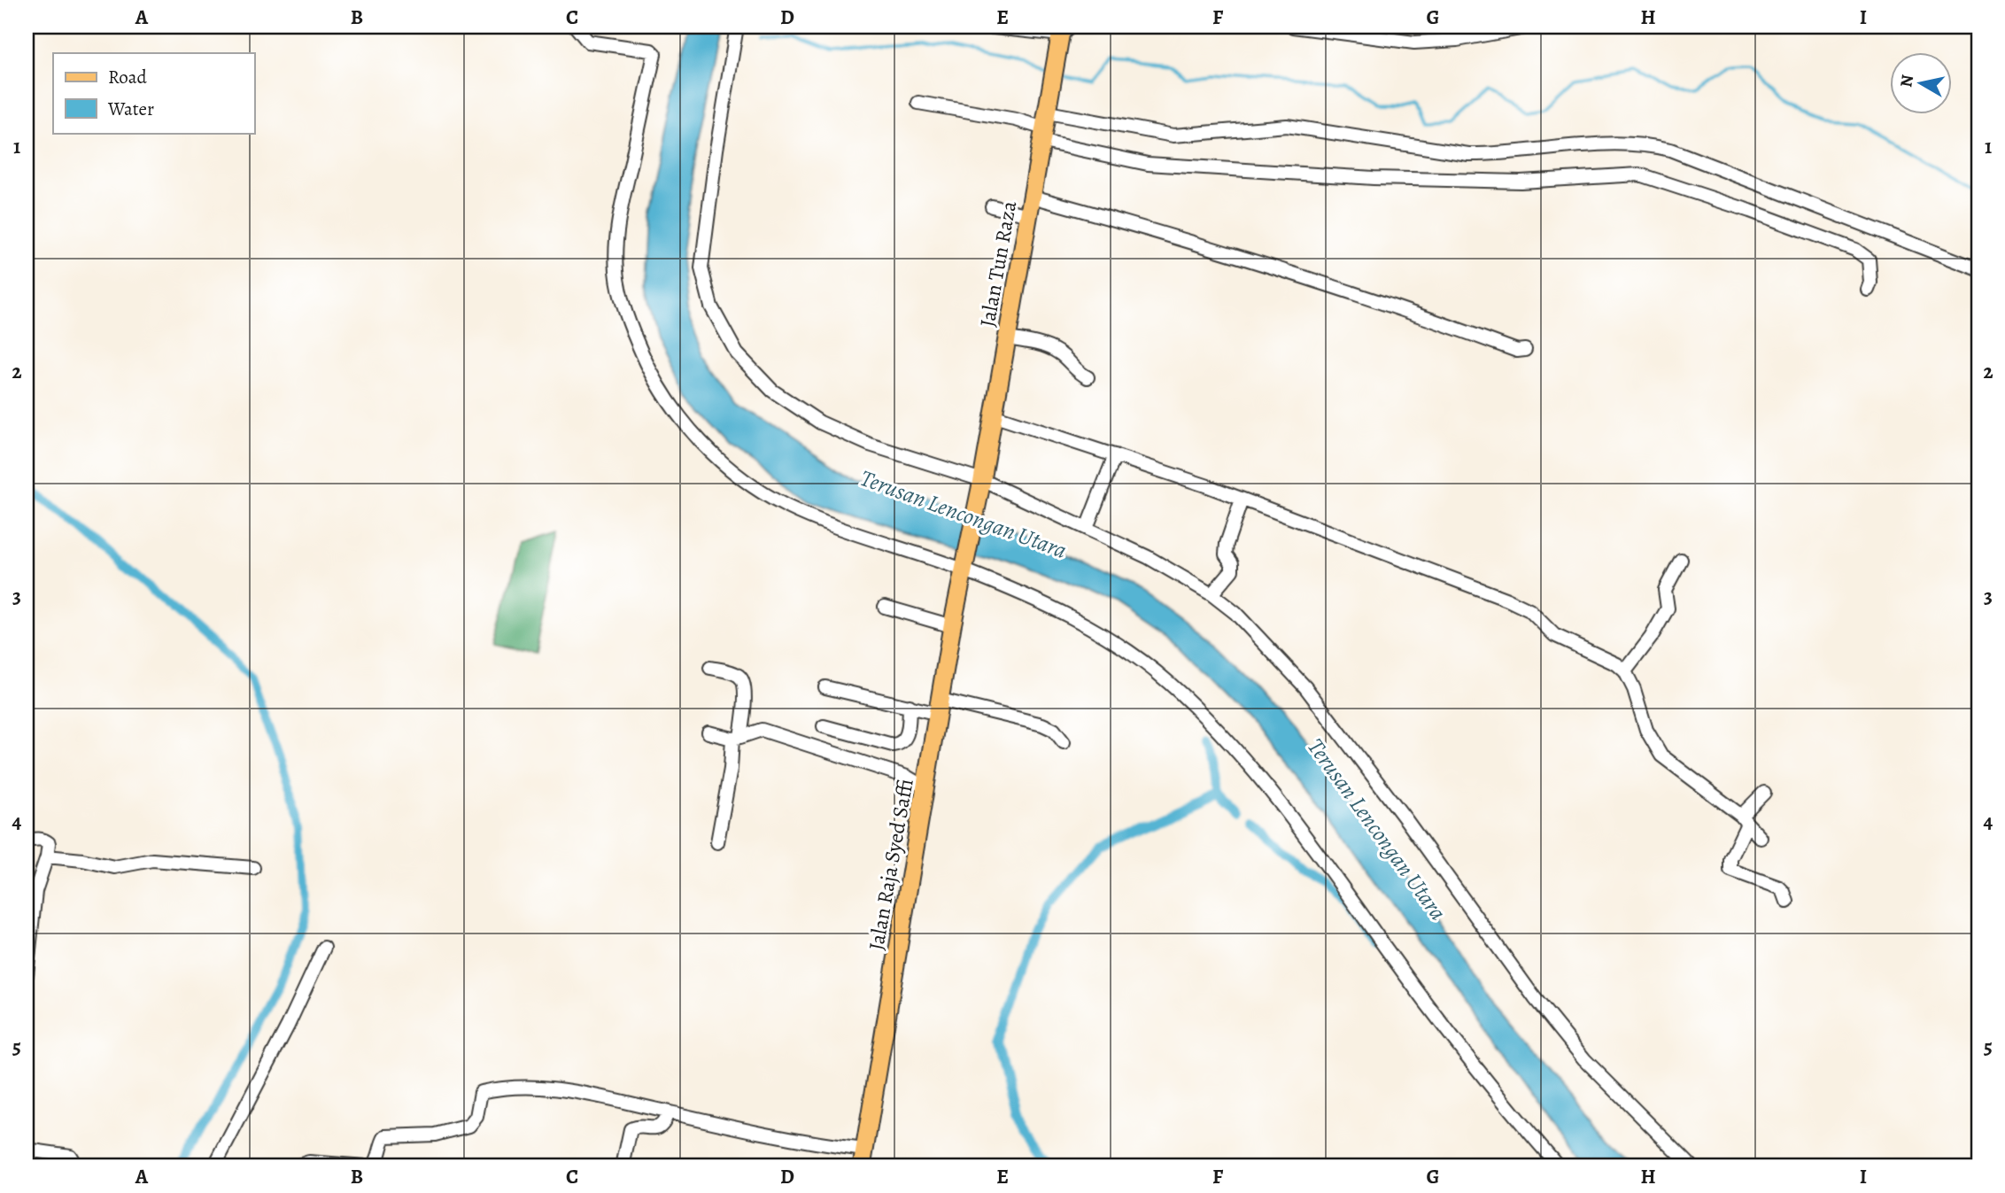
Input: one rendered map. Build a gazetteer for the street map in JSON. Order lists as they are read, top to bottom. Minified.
{"streets":{"main road":["Jalan Tun Raza","Jalan Raja Syed Saffi"]},"crossings":[["Jalan Tun Raza","Jalan Raja Syed Saffi"]],"water":["Terusan Lencongan Utara"],"legend":["Road","Water"],"north":"left","grid":{"columns":["A","B","C","D","E","F","G","H","I"],"rows":["1","2","3","4","5"]}}
